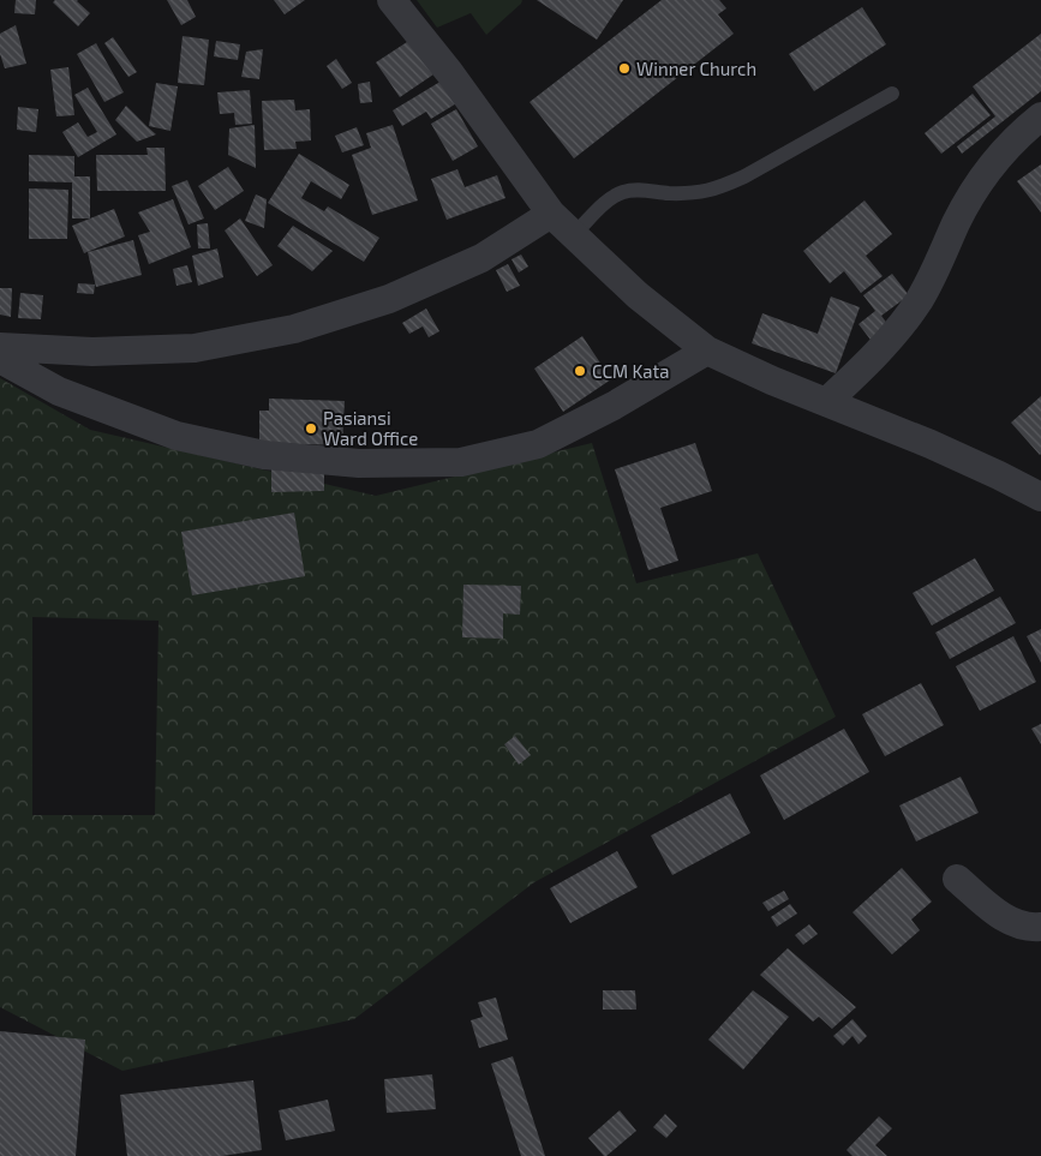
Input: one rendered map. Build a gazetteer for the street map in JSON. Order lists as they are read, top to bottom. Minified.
{"places":["Winner Church","CCM Kata","Pasiansi Ward Office"]}
